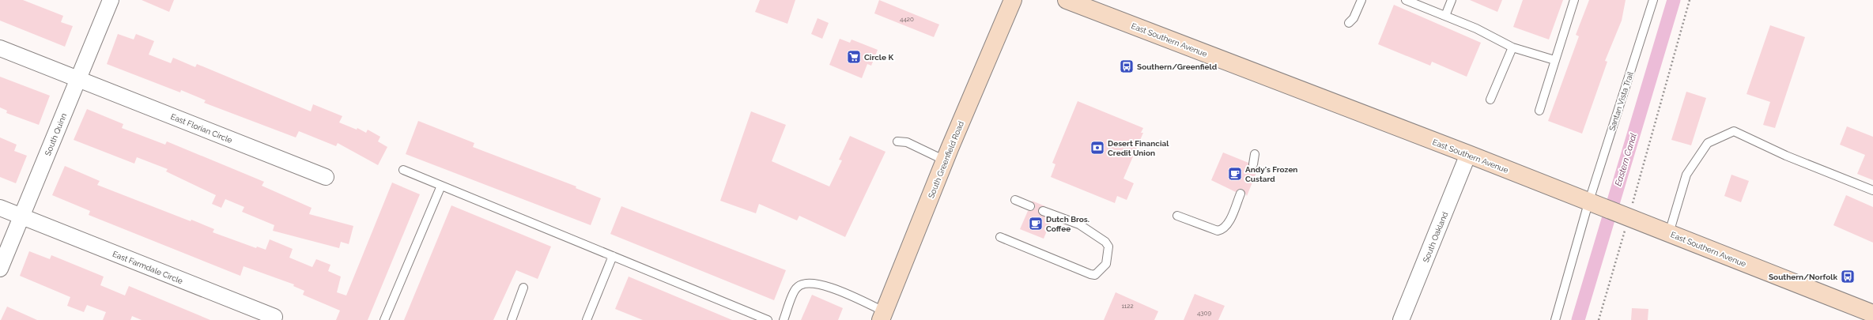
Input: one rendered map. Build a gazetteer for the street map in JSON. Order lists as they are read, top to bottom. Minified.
{"streets":{"main road":["East Southern Avenue","South Greenfield Road"],"street":["East Florian Circle","South Quinn","South Oakland","East Farmdale Circle"],"lane":["Santan Vista Trail"]},"crossings":[["East Southern Avenue","Santan Vista Trail"],["East Southern Avenue","South Oakland"],["East Florian Circle","South Quinn"],["South Quinn","East Farmdale Circle"]],"water":["Eastern Canal"],"places":{"supermarket":["Circle K"],"bus stop":["Southern/Greenfield","Southern/Norfolk"],"bank":["Desert Financial Credit Union"],"cafe":["Andy's Frozen Custard","Dutch Bros. Coffee"]},"house_numbers":["4420","1122","4309"]}
